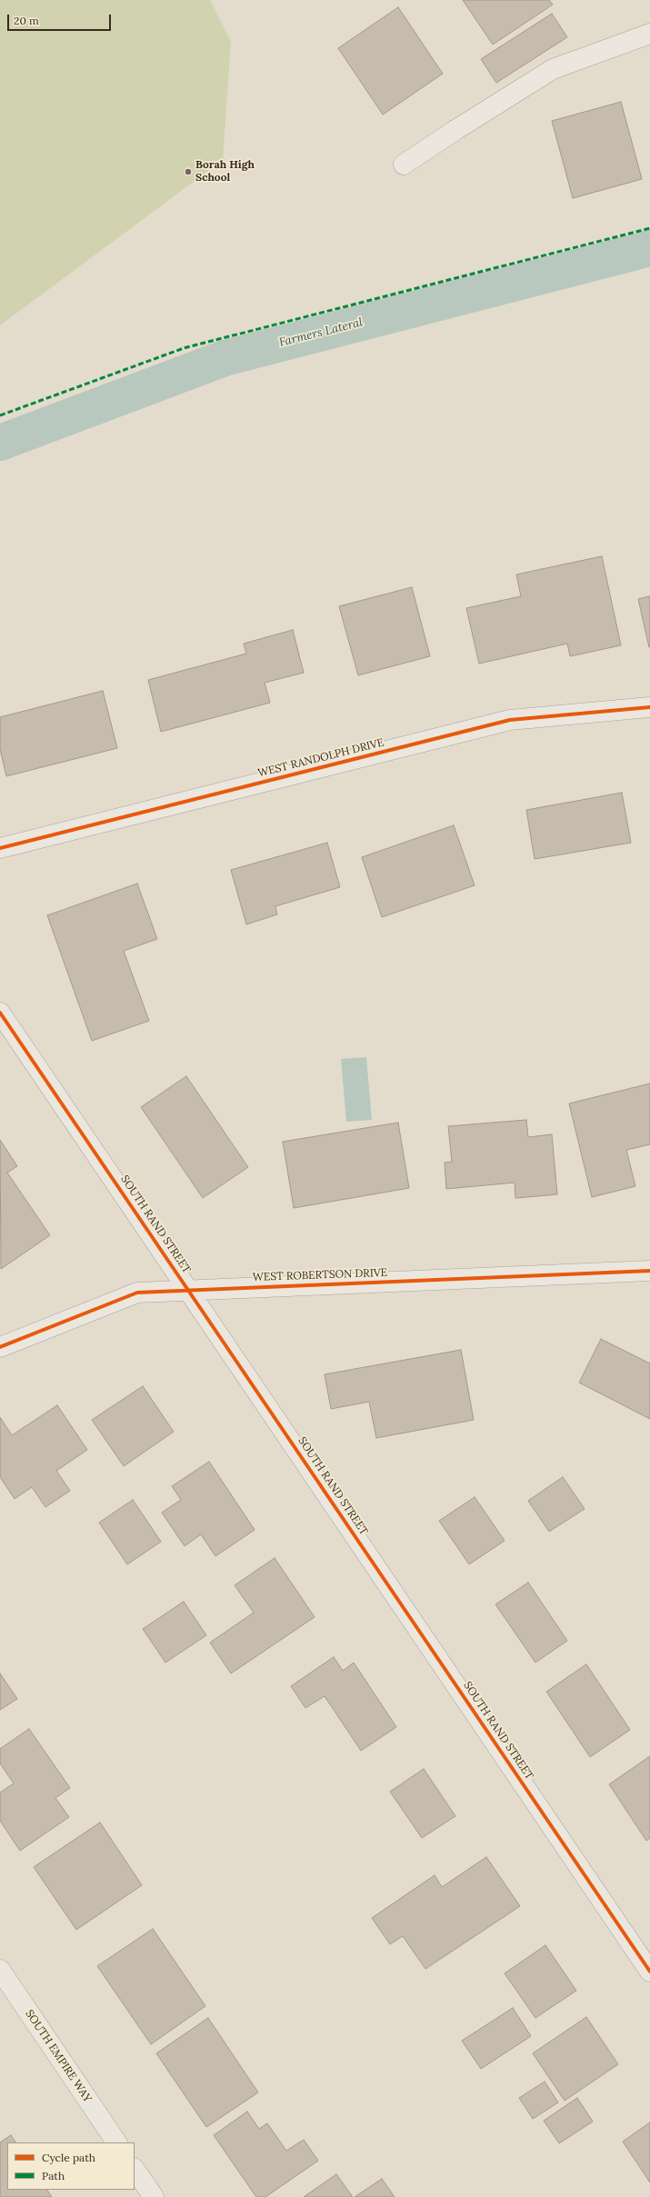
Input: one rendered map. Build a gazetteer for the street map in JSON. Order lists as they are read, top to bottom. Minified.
{"streets":{"street":["WEST RANDOLPH DRIVE","SOUTH RAND STREET","WEST ROBERTSON DRIVE","SOUTH EMPIRE WAY"]},"crossings":[["SOUTH RAND STREET","WEST ROBERTSON DRIVE"]],"water":["Farmers Lateral"],"places":["Borah High School"],"legend":["Cycle path","Path"],"scale_bar":"20 m"}
